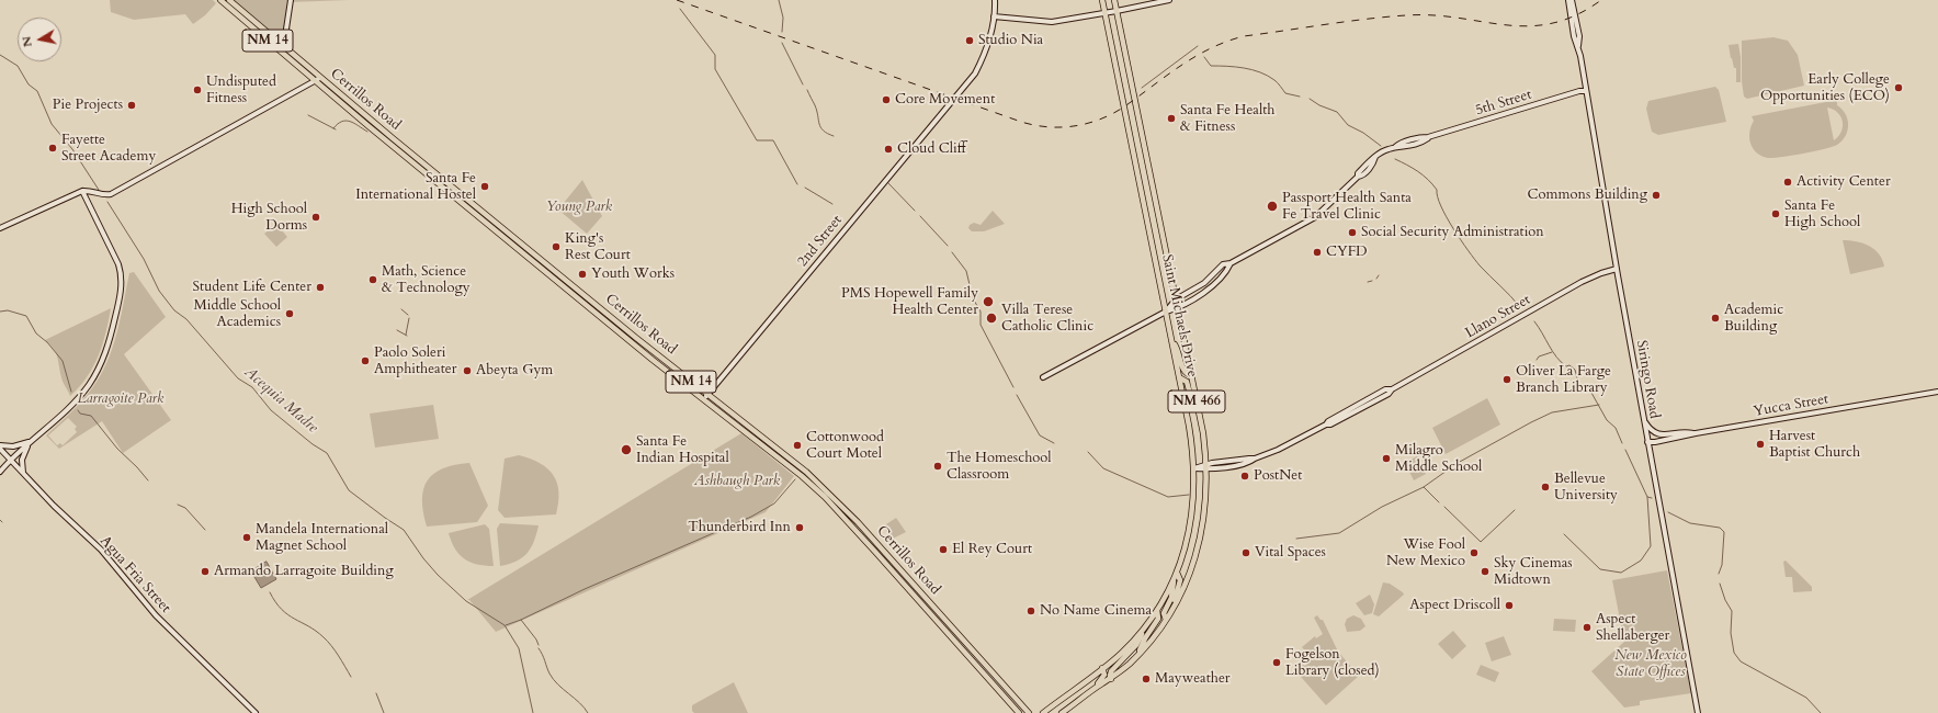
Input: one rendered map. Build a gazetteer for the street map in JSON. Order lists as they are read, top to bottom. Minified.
{"streets":{"main road":["NM 14","Cerrillos Road","Saint Michaels Drive","NM 466"],"street":["5th Street","2nd Street","Llano Street","Siringo Road","Yucca Street","Agua Fria Street"]},"crossings":[["Cerrillos Road","2nd Street"],["5th Street","Saint Michaels Drive"],["5th Street","Siringo Road"],["Saint Michaels Drive","Llano Street"],["Llano Street","Siringo Road"],["Siringo Road","Yucca Street"]],"water":["Acequia Madre"],"parks":["Young Park","Larragoite Park","Ashbaugh Park","New Mexico State Offices"],"places":["Studio Nia","Early College Opportunities (ECO)","Undisputed Fitness","Core Movement","Pie Projects","Santa Fe Health & Fitness","Fayette Street Academy","Cloud Cliff","Activity Center","Santa Fe International Hostel","Commons Building","Passport Health Santa Fe Travel Clinic","Santa Fe High School","High School Dorms","Social Security Administration","King's Rest Court","CYFD","Youth Works","Math, Science & Technology","Student Life Center","PMS Hopewell Family Health Center","Middle School Academics","Villa Terese Catholic Clinic","Academic Building","Paolo Soleri Amphitheater","Abeyta Gym","Oliver La Farge Branch Library","Harvest Baptist Church","Cottonwood Court Motel","Santa Fe Indian Hospital","Milagro Middle School","The Homeschool Classroom","PostNet","Bellevue University","Thunderbird Inn","Mandela International Magnet School","El Rey Court","Vital Spaces","Wise Fool New Mexico","Armando Larragoite Building","Sky Cinemas Midtown","Aspect Driscoll","No Name Cinema","Aspect Shellaberger","Fogelson Library (closed)","Mayweather"],"north":"left"}
